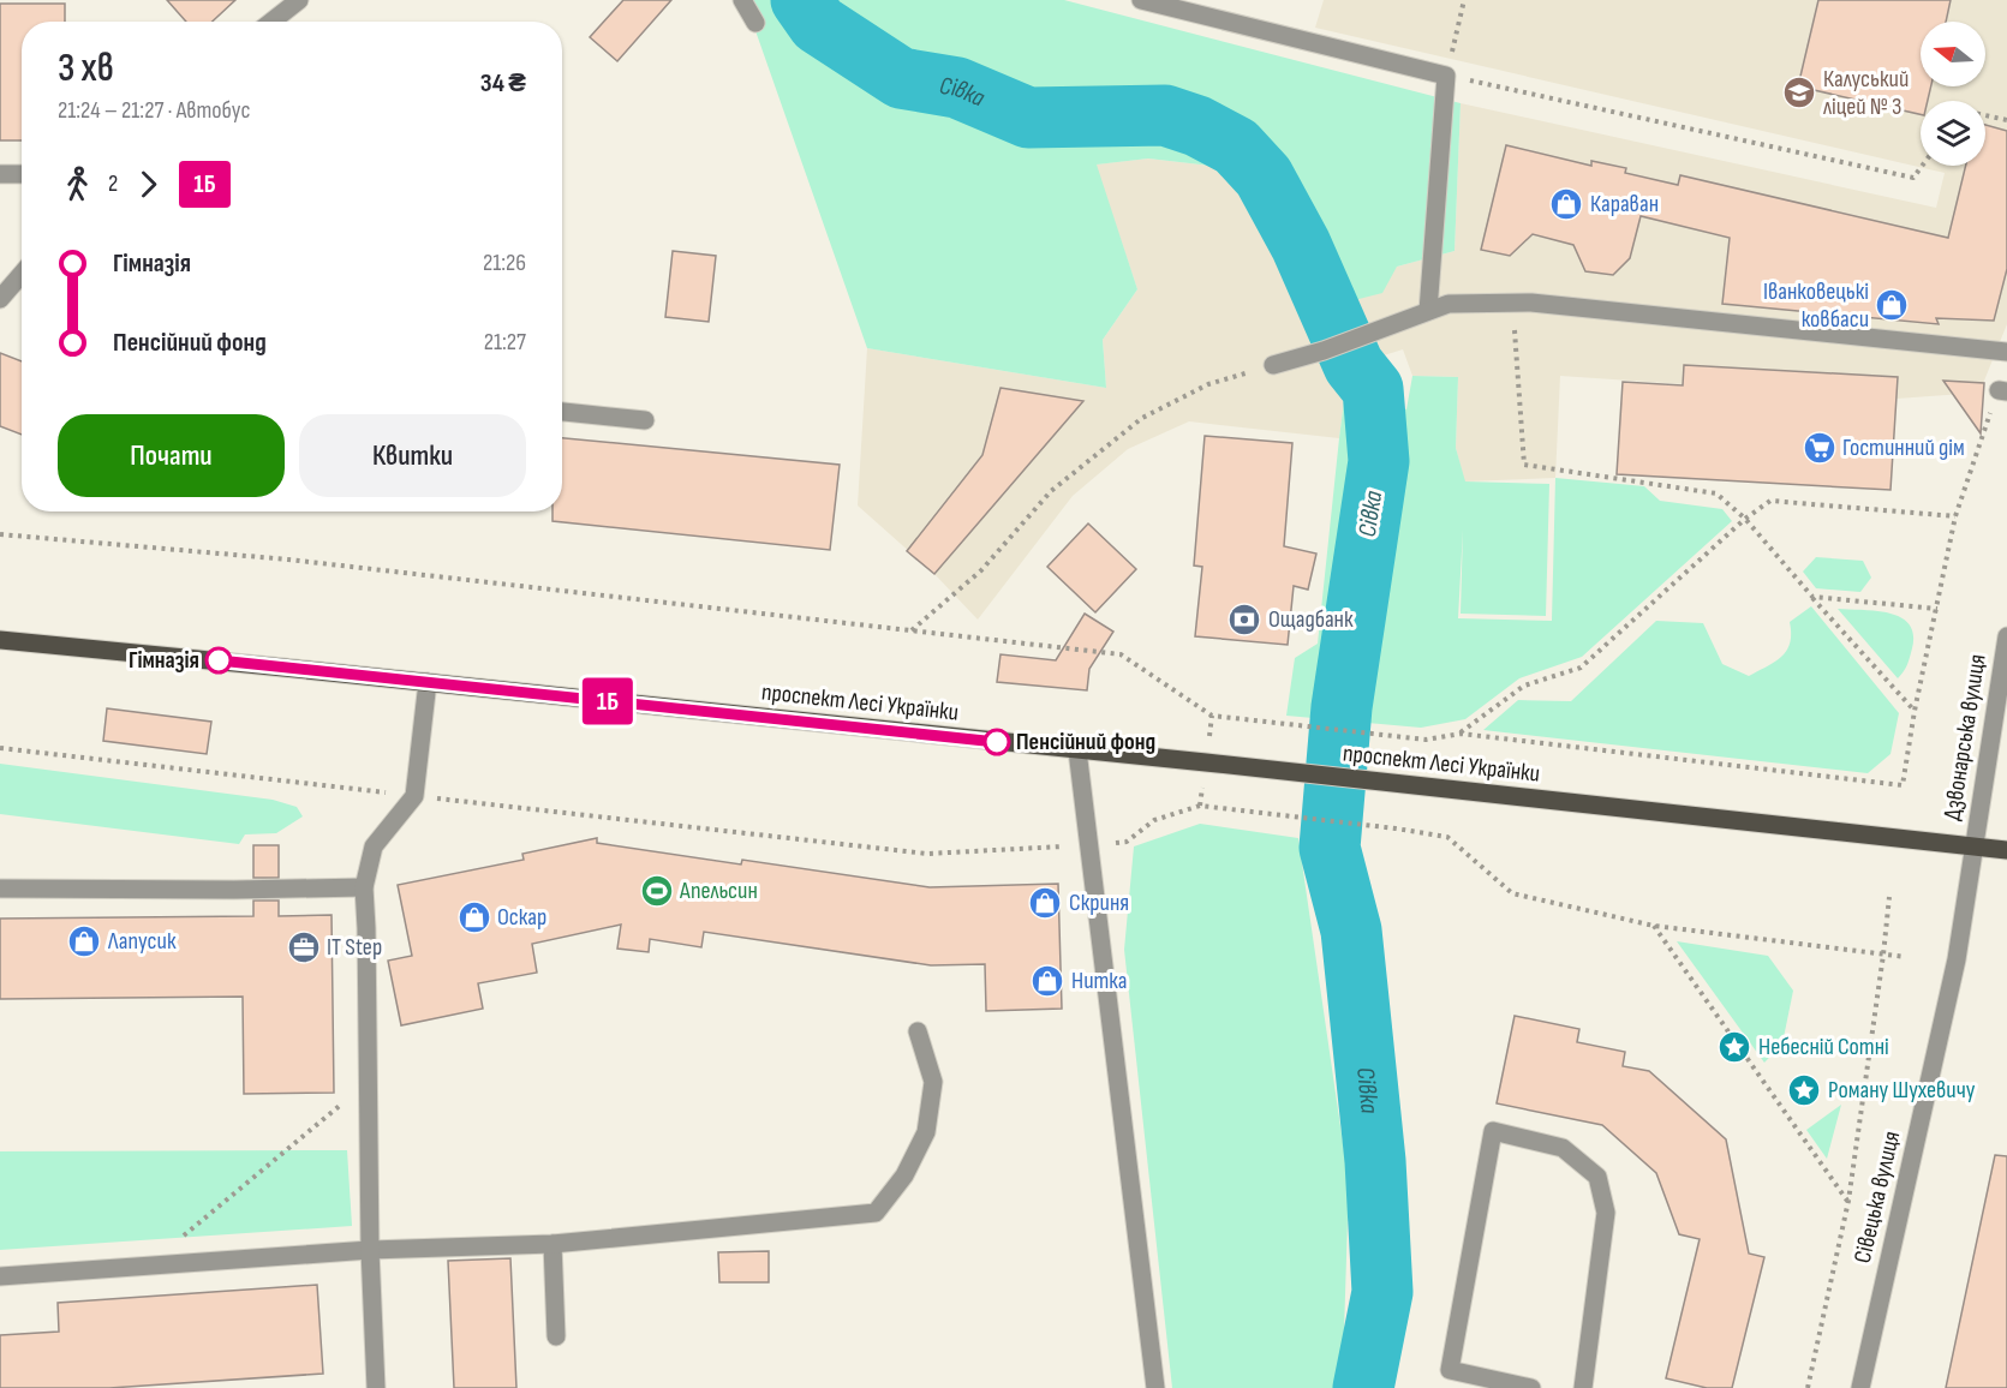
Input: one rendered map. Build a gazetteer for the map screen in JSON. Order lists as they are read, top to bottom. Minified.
{"streets":{"main road":["проспект Лесі Українки"],"street":["Дзвонарська вулиця","Сівецька вулиця"]},"crossings":[["проспект Лесі Українки","Дзвонарська вулиця"],["проспект Лесі Українки","Сівецька вулиця"],["Дзвонарська вулиця","Сівецька вулиця"]],"water":["Сівка"],"places":{"school or university":["Калуський ліцей № 3"],"shop":["Караван","Іванковецькі ковбаси","Скриня","Оскар","Лапусик","Нитка"],"supermarket":["Гостинний дім"],"bank":["Ощадбанк"],"other":["Гімназія","Пенсійний фонд"],"sports":["Апельсин"],"office":["IT Step"],"place":["Небесній Сотні","Роману Шухевичу"]},"lines":["bus line 1Б"],"north":"left","page":{"on_map":"1Б","heading":["3 хв","21:24 – 21:27 · Автобус","34 ₴"],"legs":["2","1Б"],"list":[{"name":"Гімназія","value":"21:26"},{"name":"Пенсійний фонд","value":"21:27"}],"buttons":["Почати","Квитки"]}}
